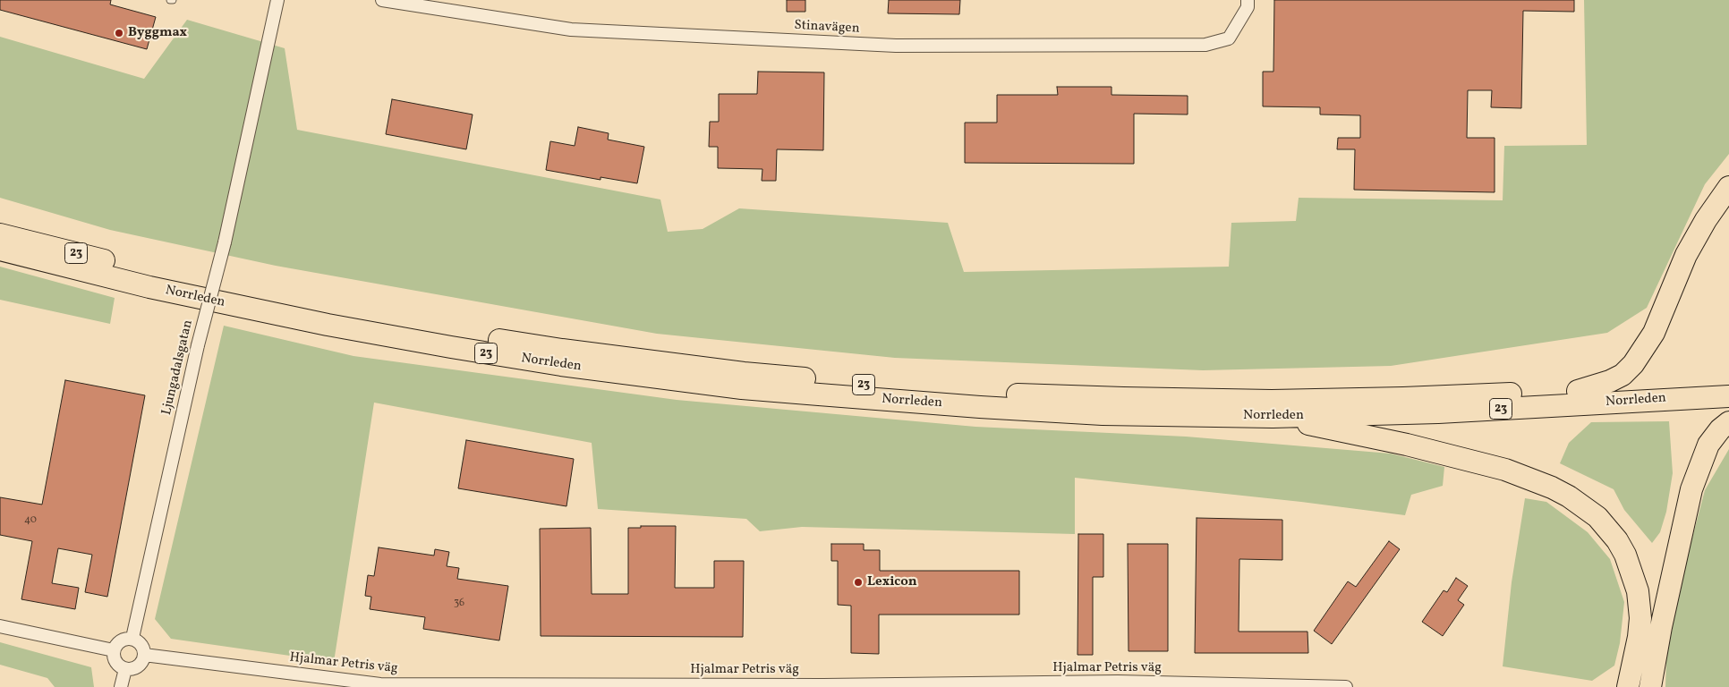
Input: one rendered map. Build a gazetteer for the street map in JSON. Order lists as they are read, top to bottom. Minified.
{"streets":{"highway":["23","Norrleden"],"street":["Stinavägen","Ljungadalsgatan","Hjalmar Petris väg"]},"crossings":[["Ljungadalsgatan","Hjalmar Petris väg"]],"places":["Byggmax","Lexicon"],"house_numbers":["40","36"]}
